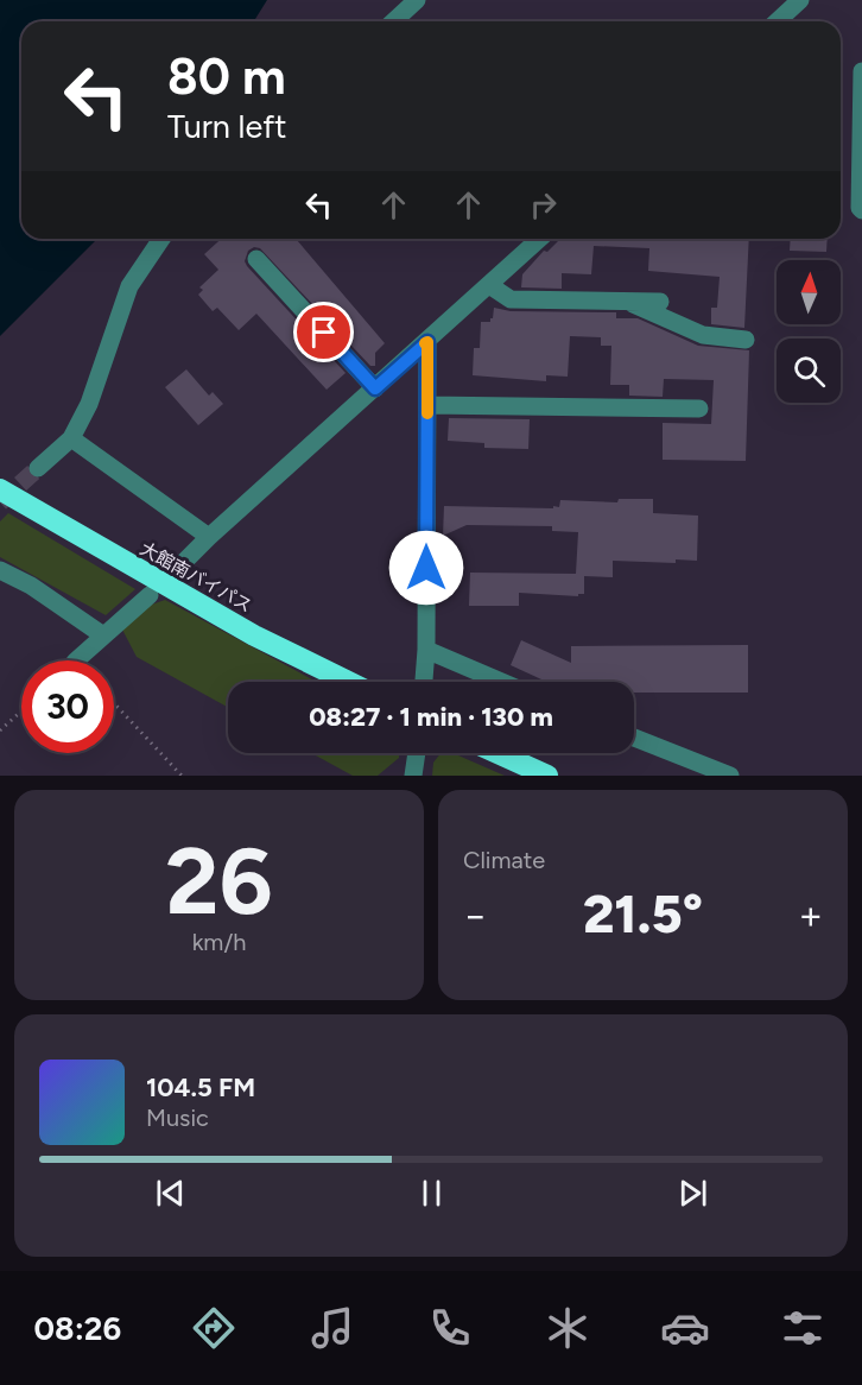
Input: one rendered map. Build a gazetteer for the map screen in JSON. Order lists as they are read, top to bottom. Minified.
{"streets":{"highway":["大館南バイパス"]},"north":"top","page":{"turn":["80 m","Turn left"],"limit":"30","trip":"08:27 · 1 min · 130 m","tile":[["26","km/h"],"Climate"],"heat":["−","21.5°","+"],"song":["104.5 FM","Music"],"tabs":"08:26"}}
